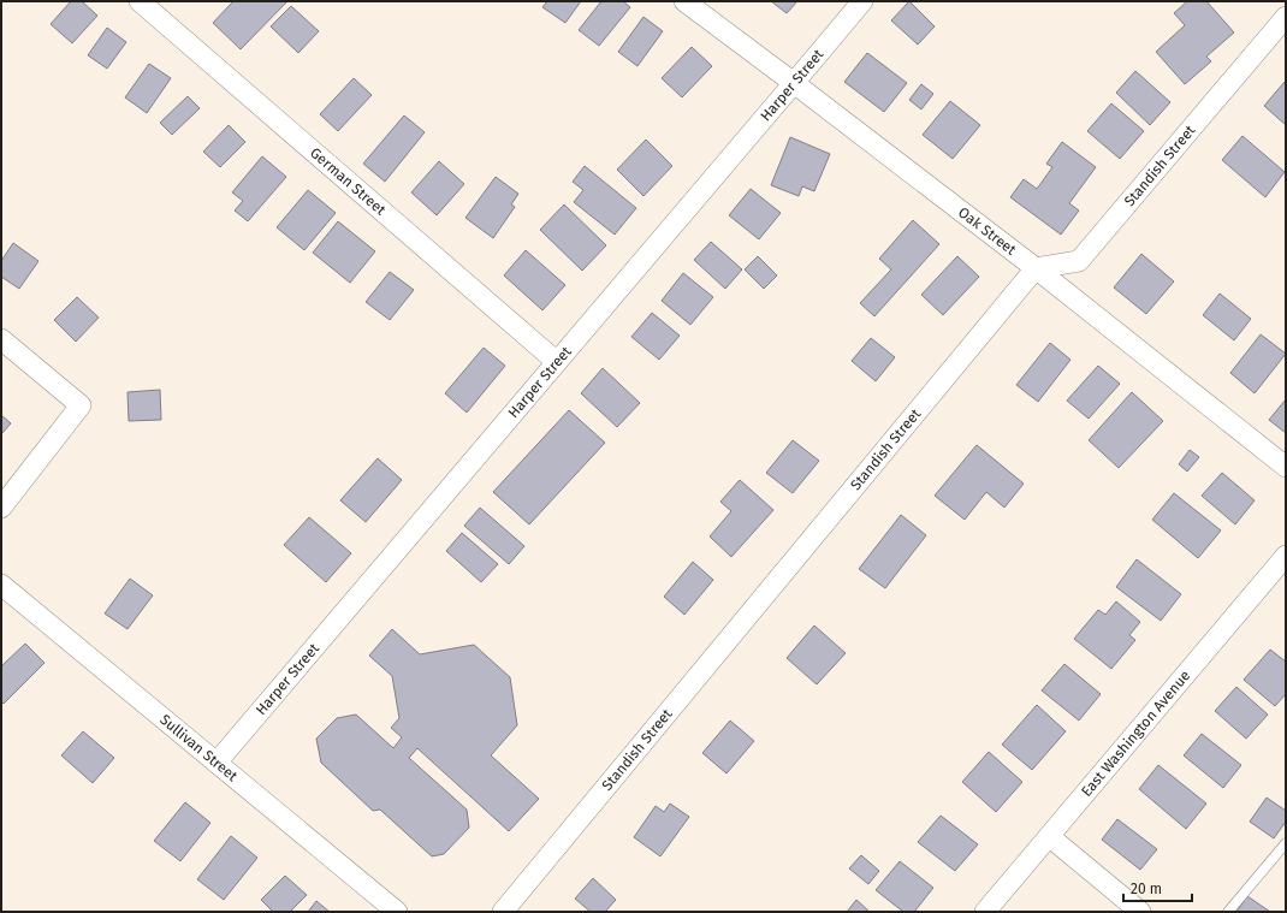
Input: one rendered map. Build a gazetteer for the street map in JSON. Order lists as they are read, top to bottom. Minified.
{"streets":{"street":["Harper Street","Standish Street","German Street","Oak Street","East Washington Avenue","Sullivan Street"]},"crossings":[["Harper Street","German Street"],["Harper Street","Oak Street"],["Harper Street","Sullivan Street"],["Standish Street","Oak Street"]],"scale_bar":"20 m"}
